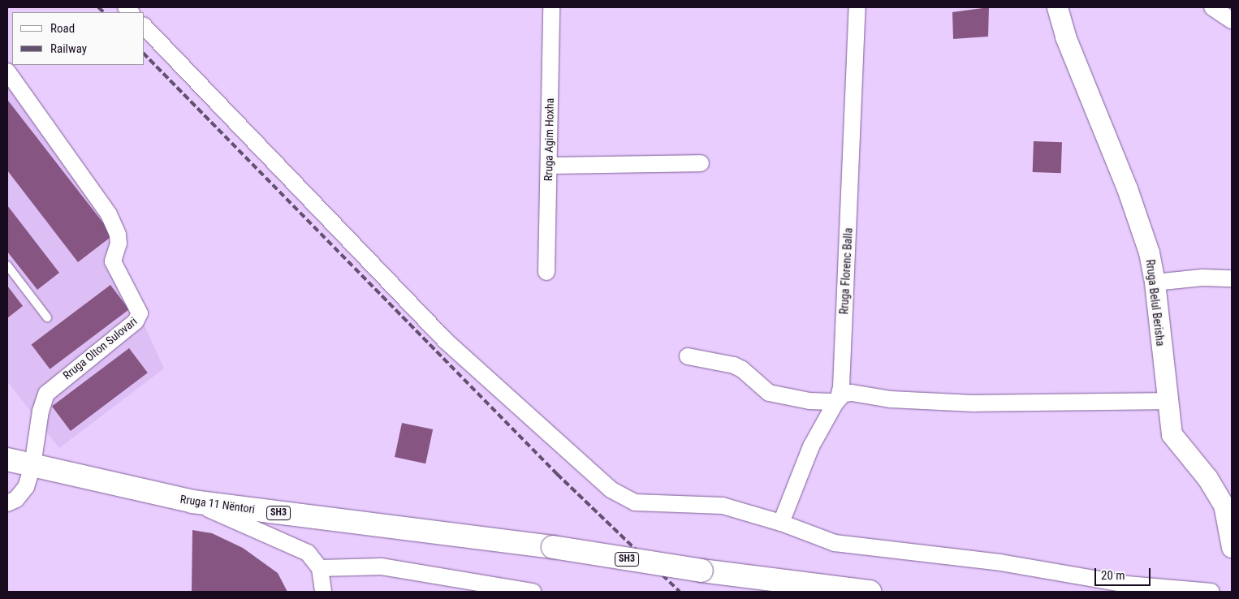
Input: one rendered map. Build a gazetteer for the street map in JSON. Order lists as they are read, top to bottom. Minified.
{"streets":{"main road":["Rruga 11 Nëntori","SH3"],"street":["Rruga Agim Hoxha","Rruga Florenc Balla","Rruga Belul Berisha","Rruga Olton Sulovari"]},"crossings":[["Rruga Olton Sulovari","Rruga 11 Nëntori"]],"legend":["Road","Railway"],"scale_bar":"20 m"}
